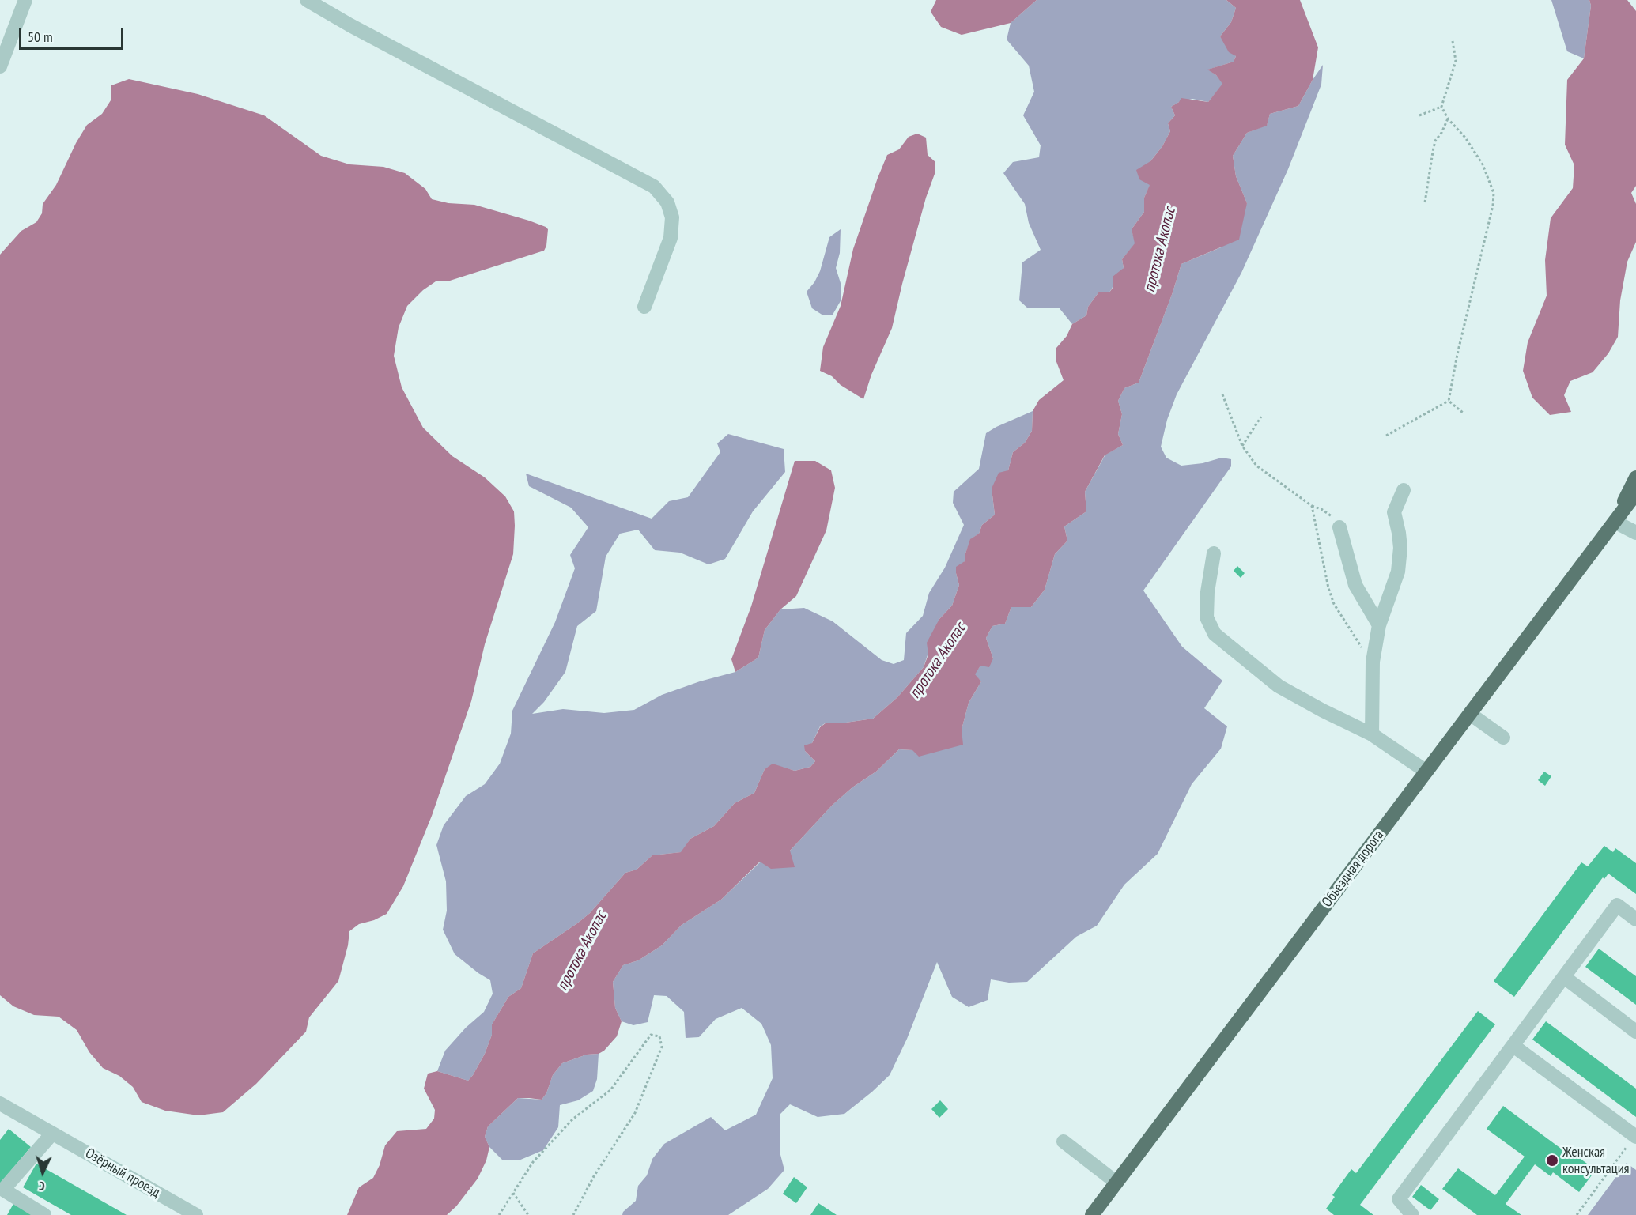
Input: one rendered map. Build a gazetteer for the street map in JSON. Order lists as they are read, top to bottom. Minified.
{"streets":{"main road":["Объездная дорога"],"street":["Озёрный проезд"]},"water":["протока Акопас"],"places":["Женская консультация"],"scale_bar":"50 m","north":"bottom"}
